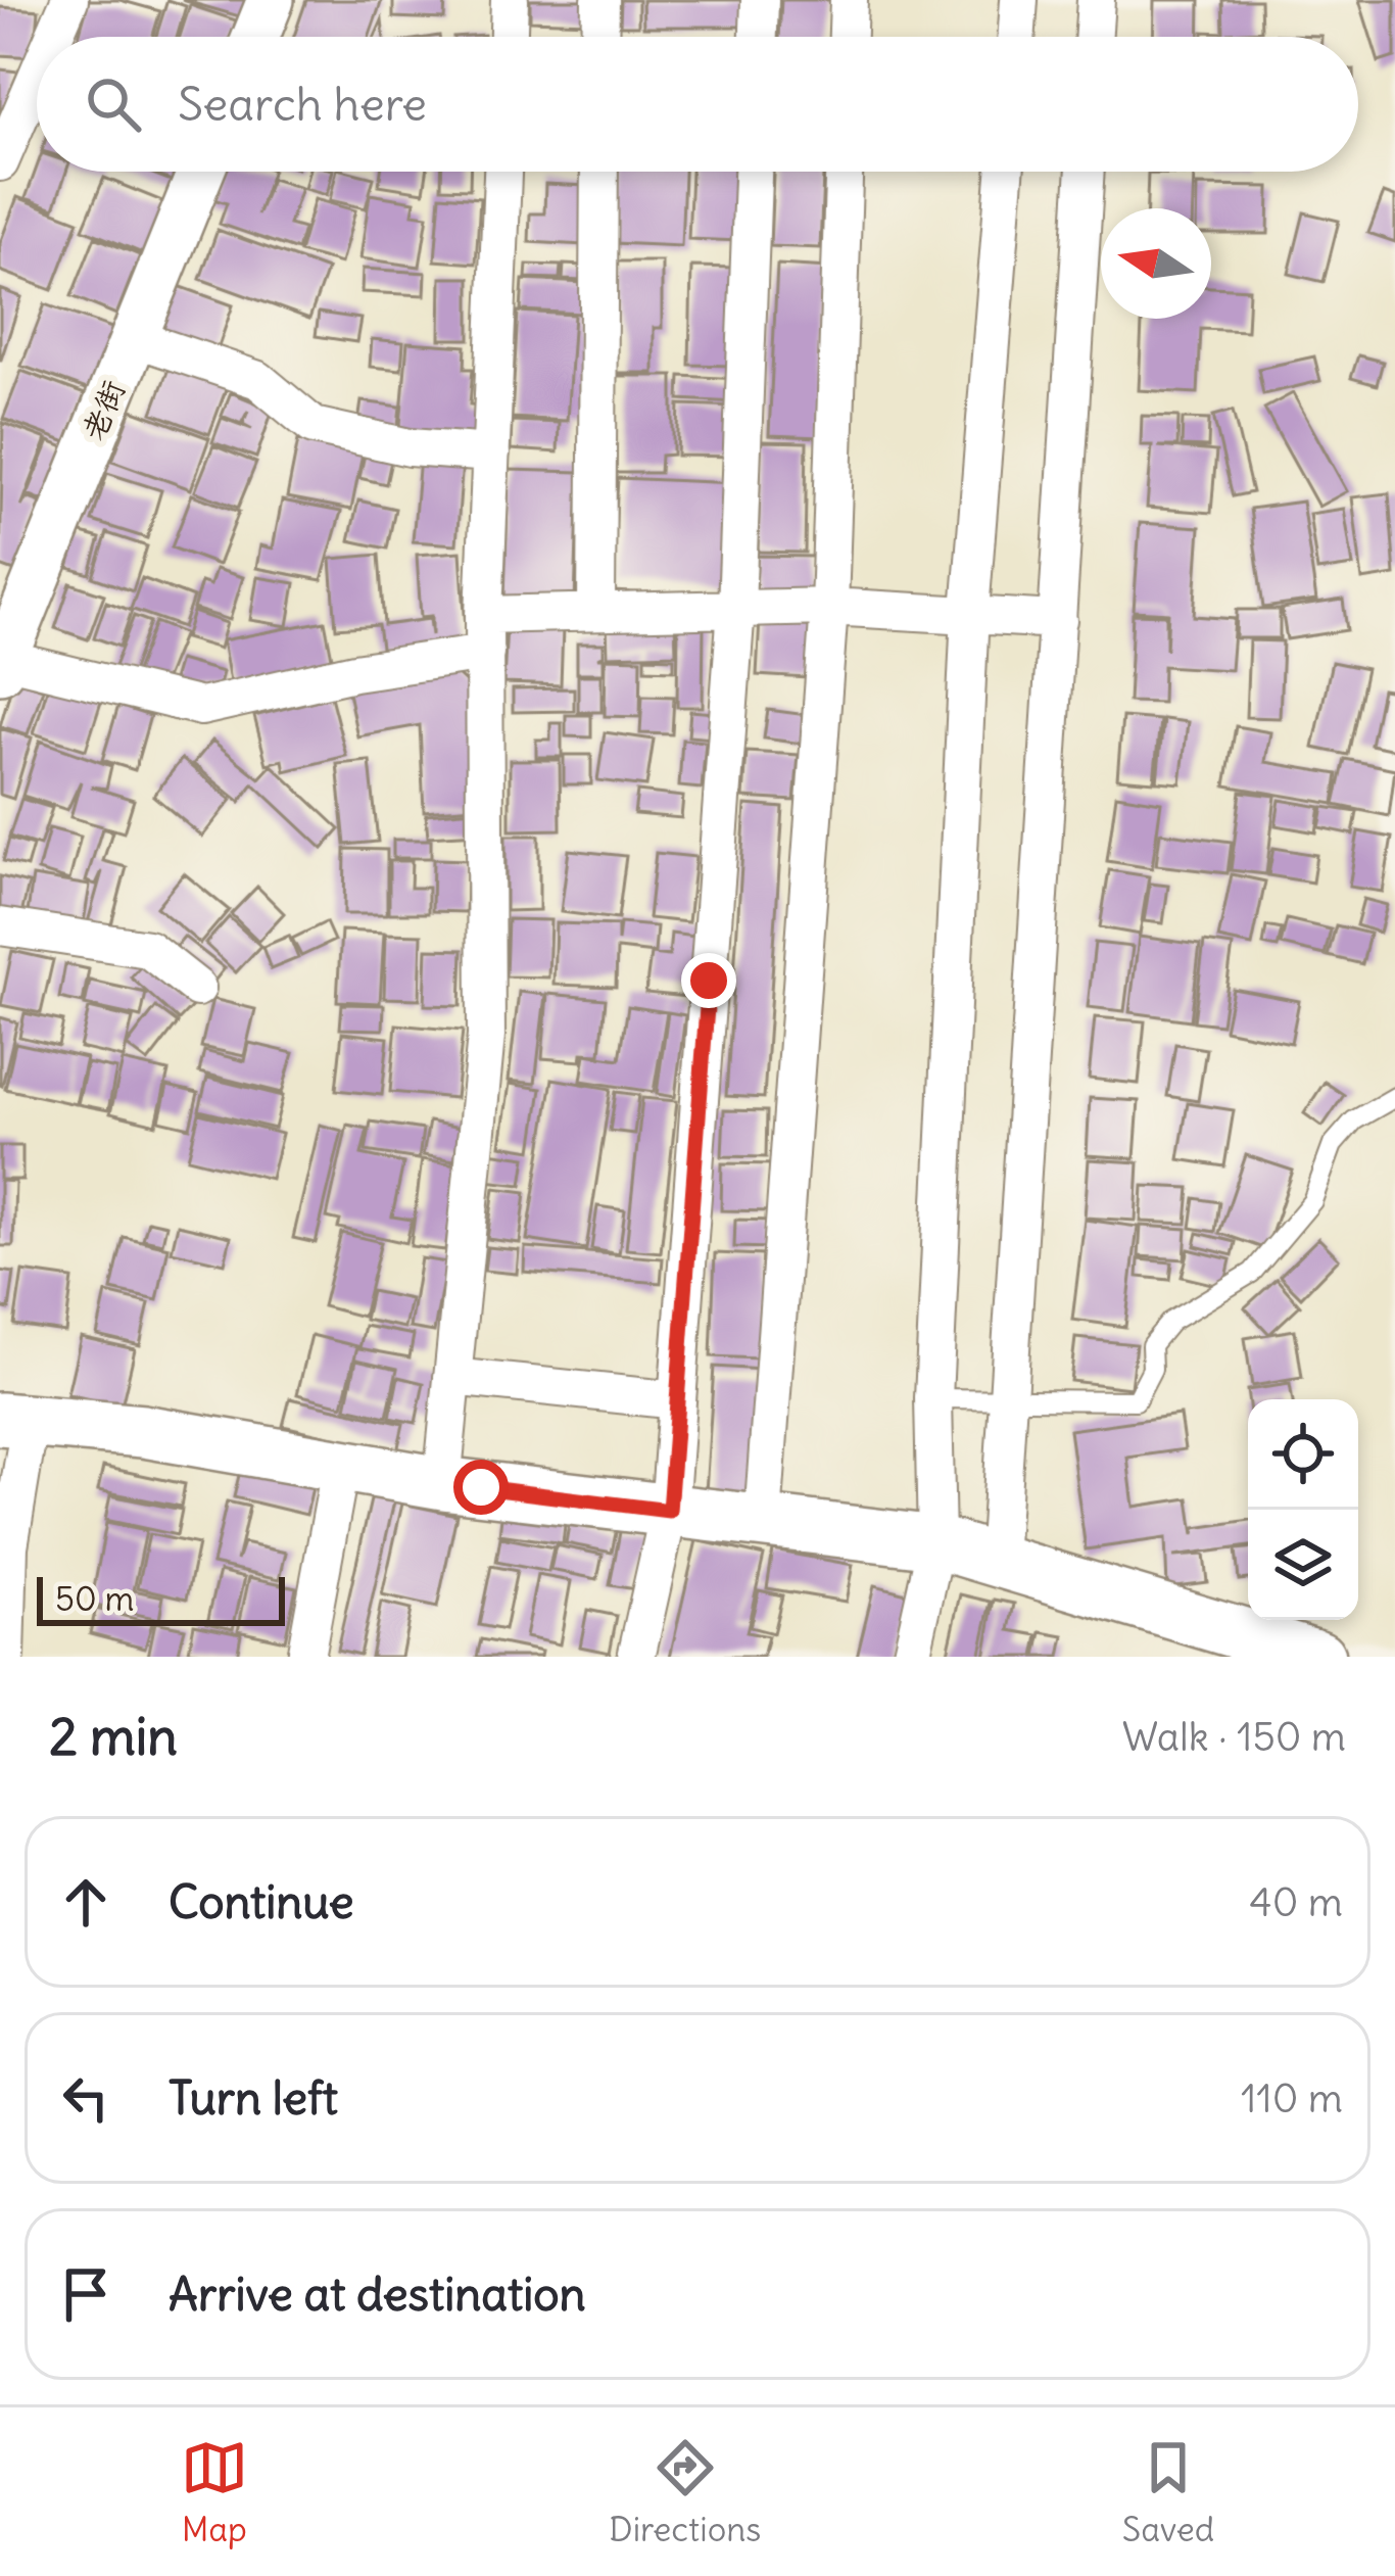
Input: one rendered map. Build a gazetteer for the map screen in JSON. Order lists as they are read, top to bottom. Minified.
{"streets":{"street":["老街"]},"scale_bar":"50 m","north":"left","page":{"search":"Search here","scale":"50 m","heading":["2 min","Walk · 150 m"],"list":[["Continue","40 m"],["Turn left","110 m"],"Arrive at destination"],"nav":["Map","Directions","Saved"]}}
